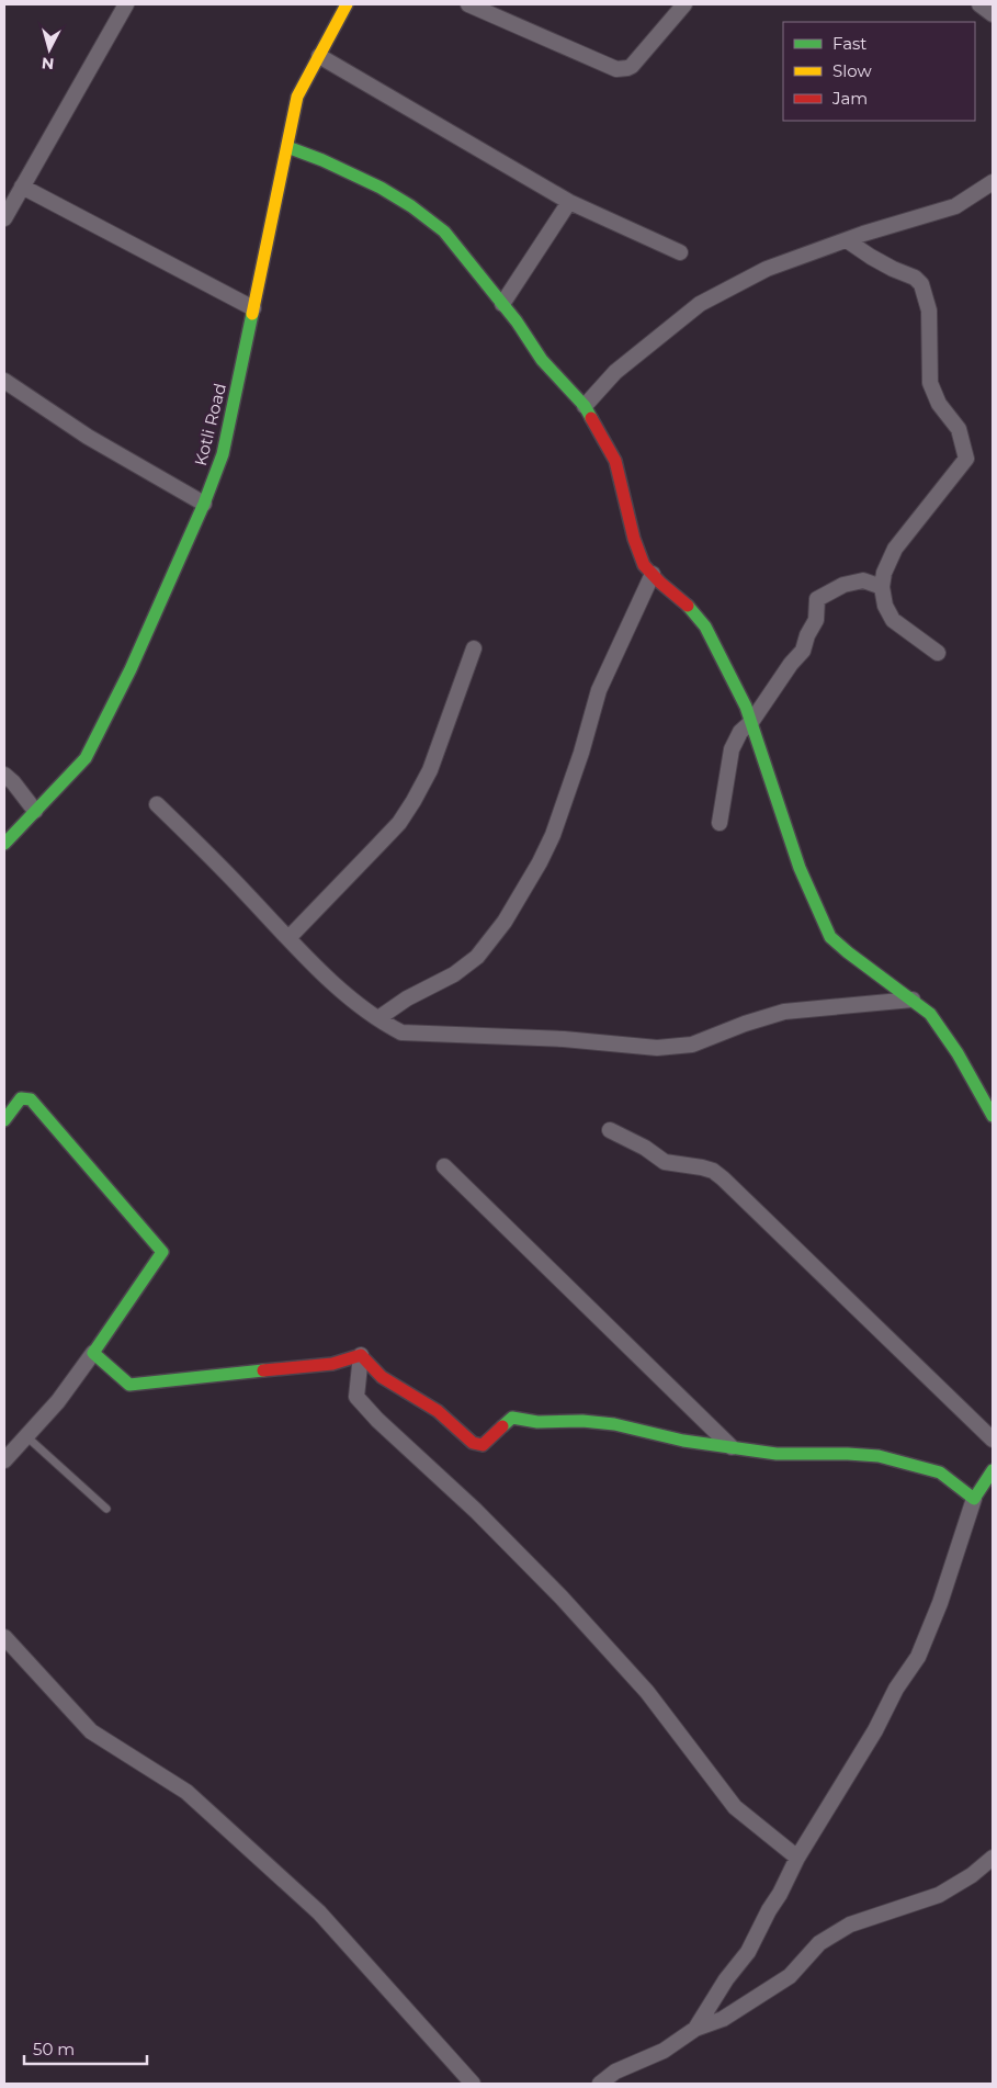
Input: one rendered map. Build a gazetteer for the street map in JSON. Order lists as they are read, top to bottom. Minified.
{"streets":{"street":["Kotli Road"]},"legend":["Fast","Slow","Jam"],"scale_bar":"50 m","north":"bottom"}
